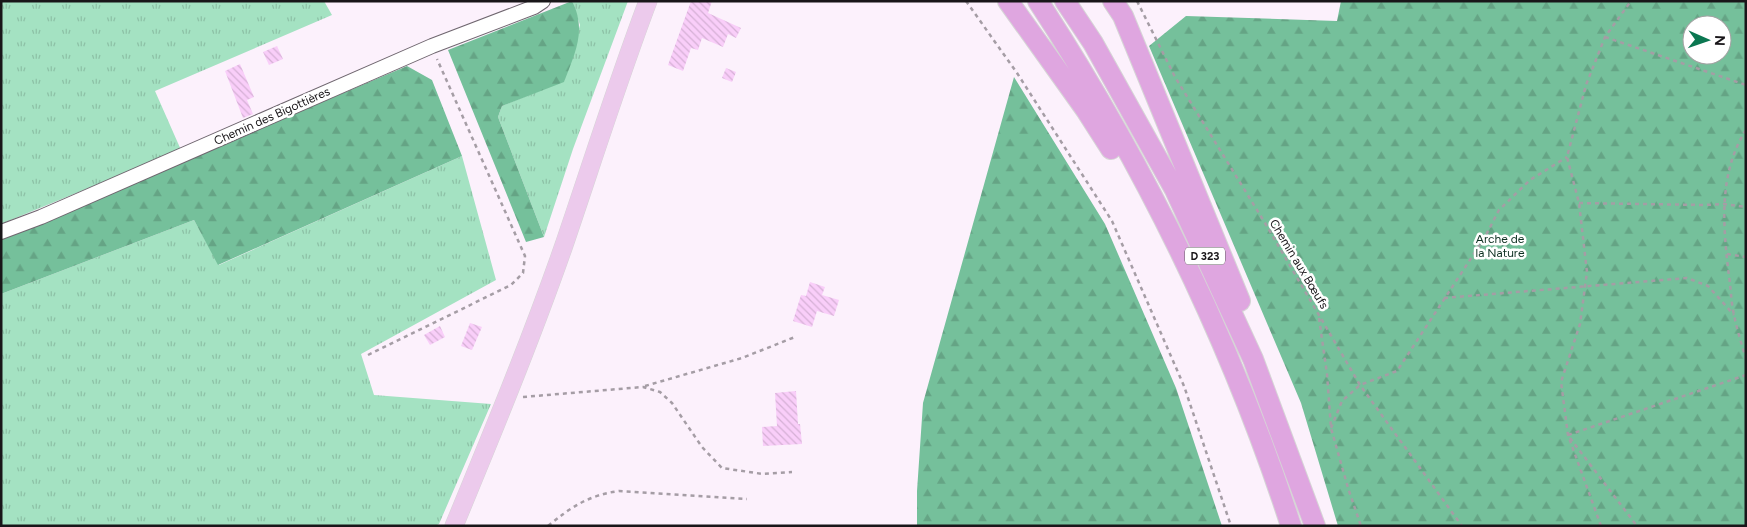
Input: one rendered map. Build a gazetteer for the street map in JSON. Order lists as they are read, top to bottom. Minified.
{"streets":{"highway":["D 323"],"street":["Chemin des Bigottières"],"path":["Chemin aux Bœufs"]},"parks":["Arche de la Nature"],"north":"right"}
